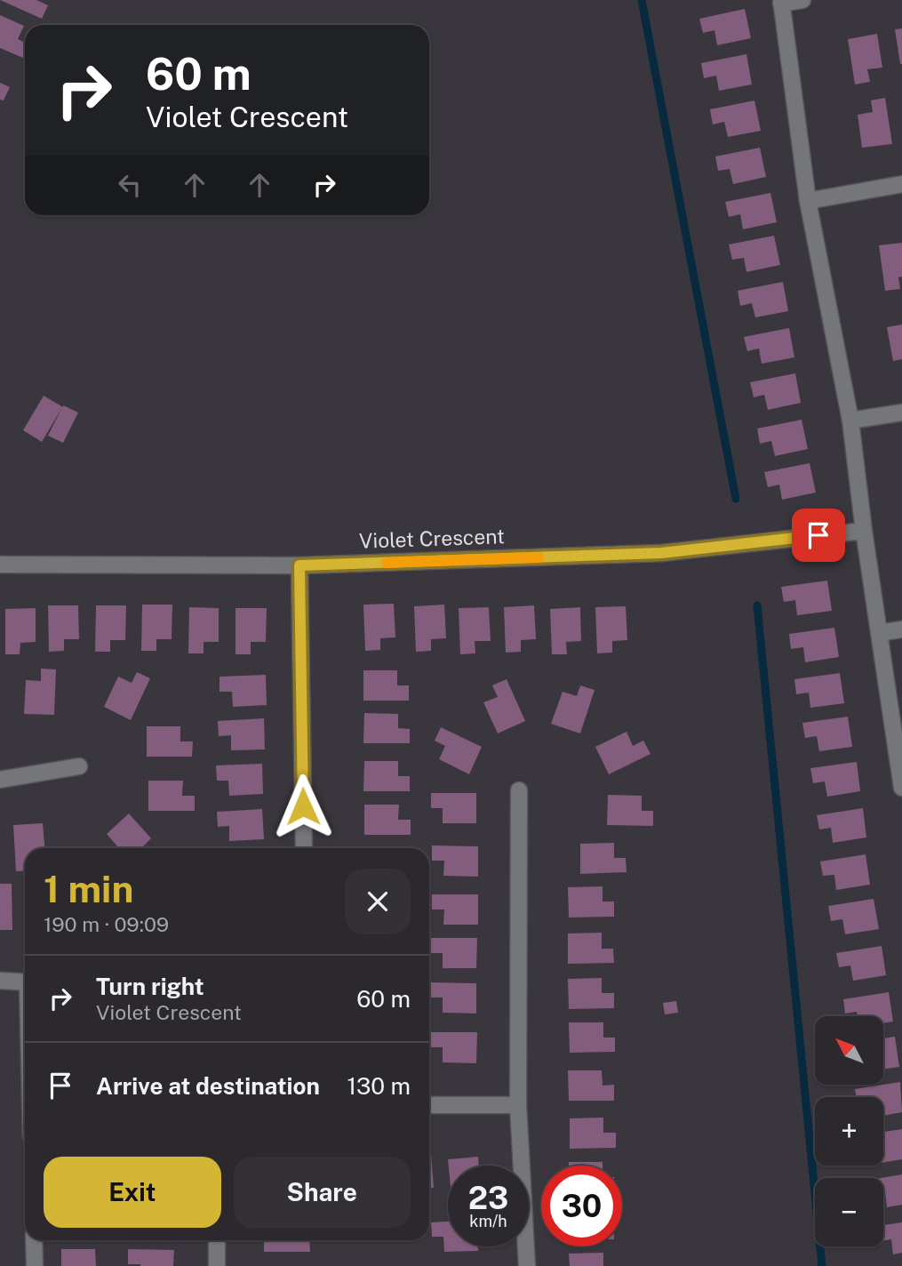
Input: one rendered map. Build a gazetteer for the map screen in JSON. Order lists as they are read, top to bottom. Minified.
{"streets":{"street":["Violet Crescent"]},"north":"top left","page":{"turn":["60 m","Violet Crescent"],"heading":["1 min","190 m · 09:09"],"list":[{"name":"Turn right","note":"Violet Crescent","value":"60 m"},{"name":"Arrive at destination","value":"130 m"}],"map_buttons":["+","−"],"buttons":["Exit","Share"],"speed":"23 km/h","limit":"30"}}
